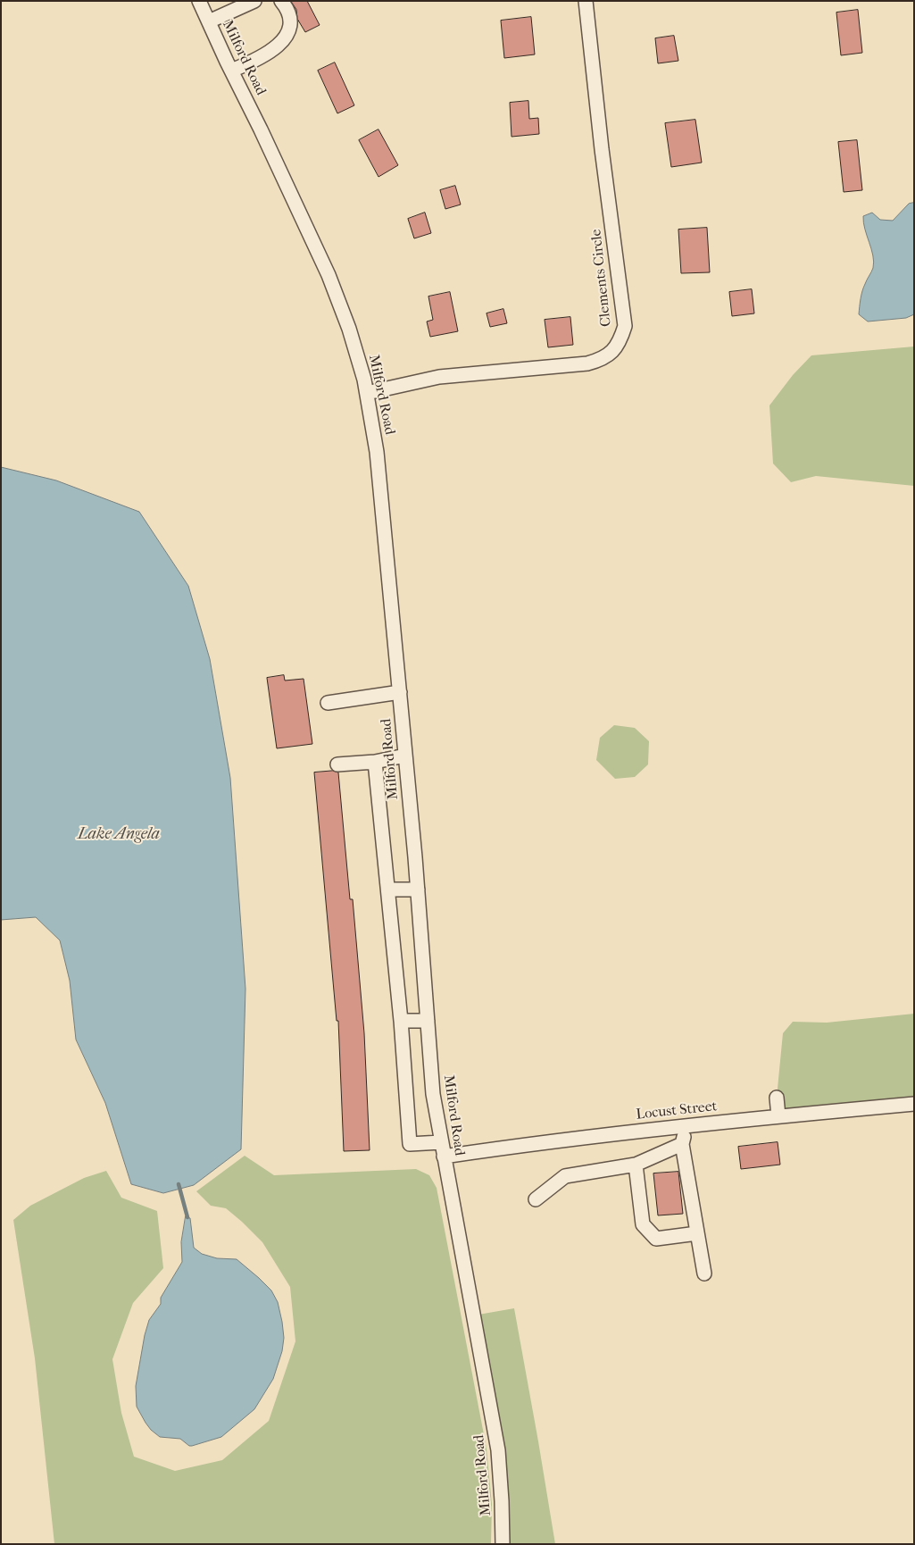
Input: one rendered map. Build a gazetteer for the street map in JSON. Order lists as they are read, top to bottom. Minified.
{"streets":{"street":["Milford Road","Clements Circle","Locust Street"]},"crossings":[["Milford Road","Clements Circle"],["Milford Road","Locust Street"]],"water":["Lake Angela"]}
